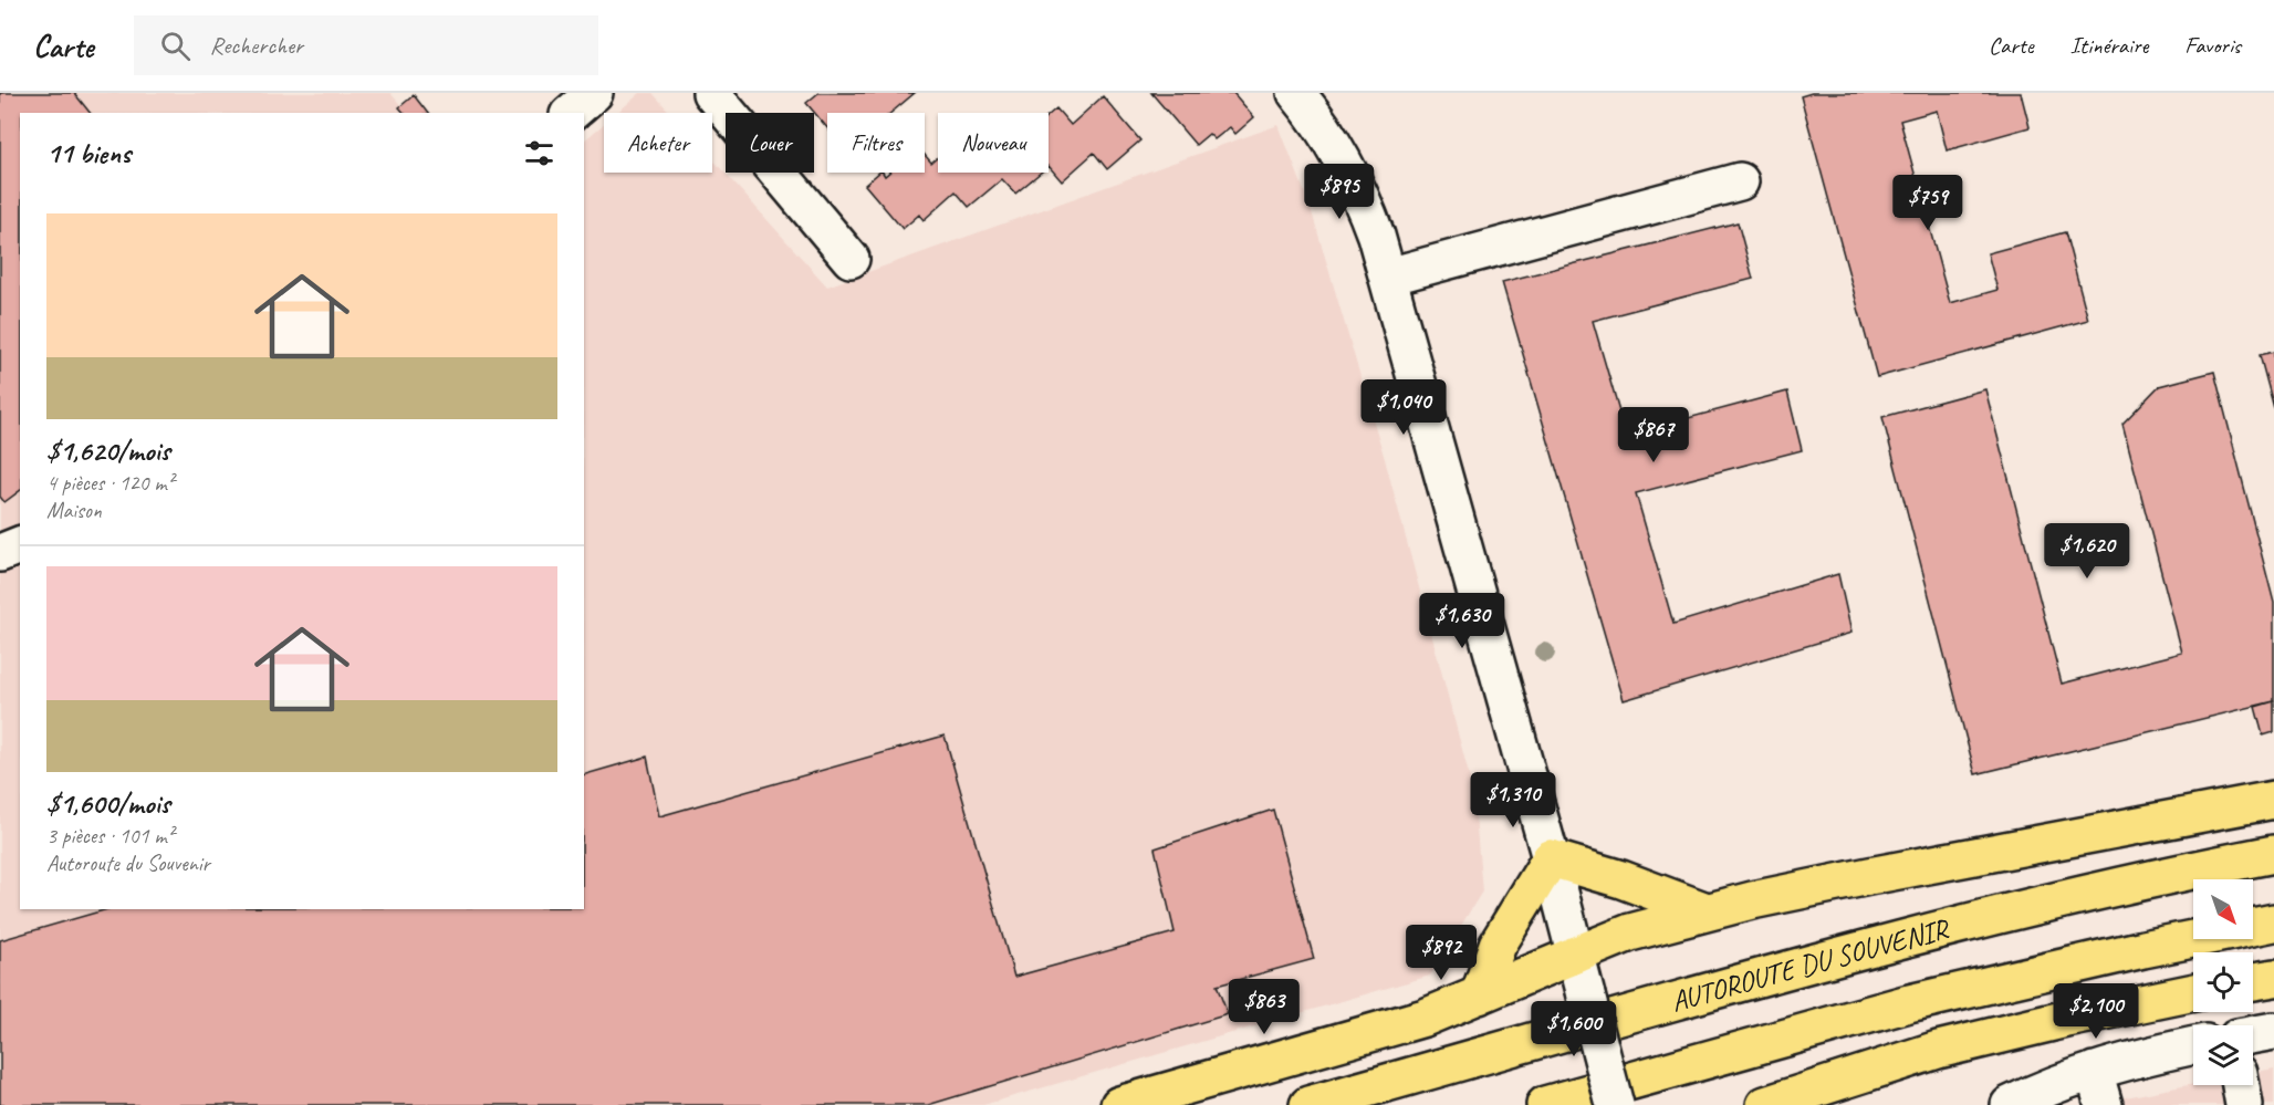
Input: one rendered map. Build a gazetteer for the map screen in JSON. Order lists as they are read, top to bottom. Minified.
{"streets":{"main road":["AUTOROUTE DU SOUVENIR"]},"north":"bottom right","page":{"header":"Carte","search":"Rechercher","nav":["Carte","Itinéraire","Favoris"],"chip":["Acheter","Louer","Filtres","Nouveau"],"heading":"11 biens","price":["$895","$759","$1,040","$867","$1,620","$1,630","$1,310","$892","$863","$2,100","$1,600"],"list":[{"name":"$1,620/mois","note":"4 pièces · 120 m² · Maison"},{"name":"$1,600/mois","note":"3 pièces · 101 m² · Autoroute du Souvenir"}]}}
